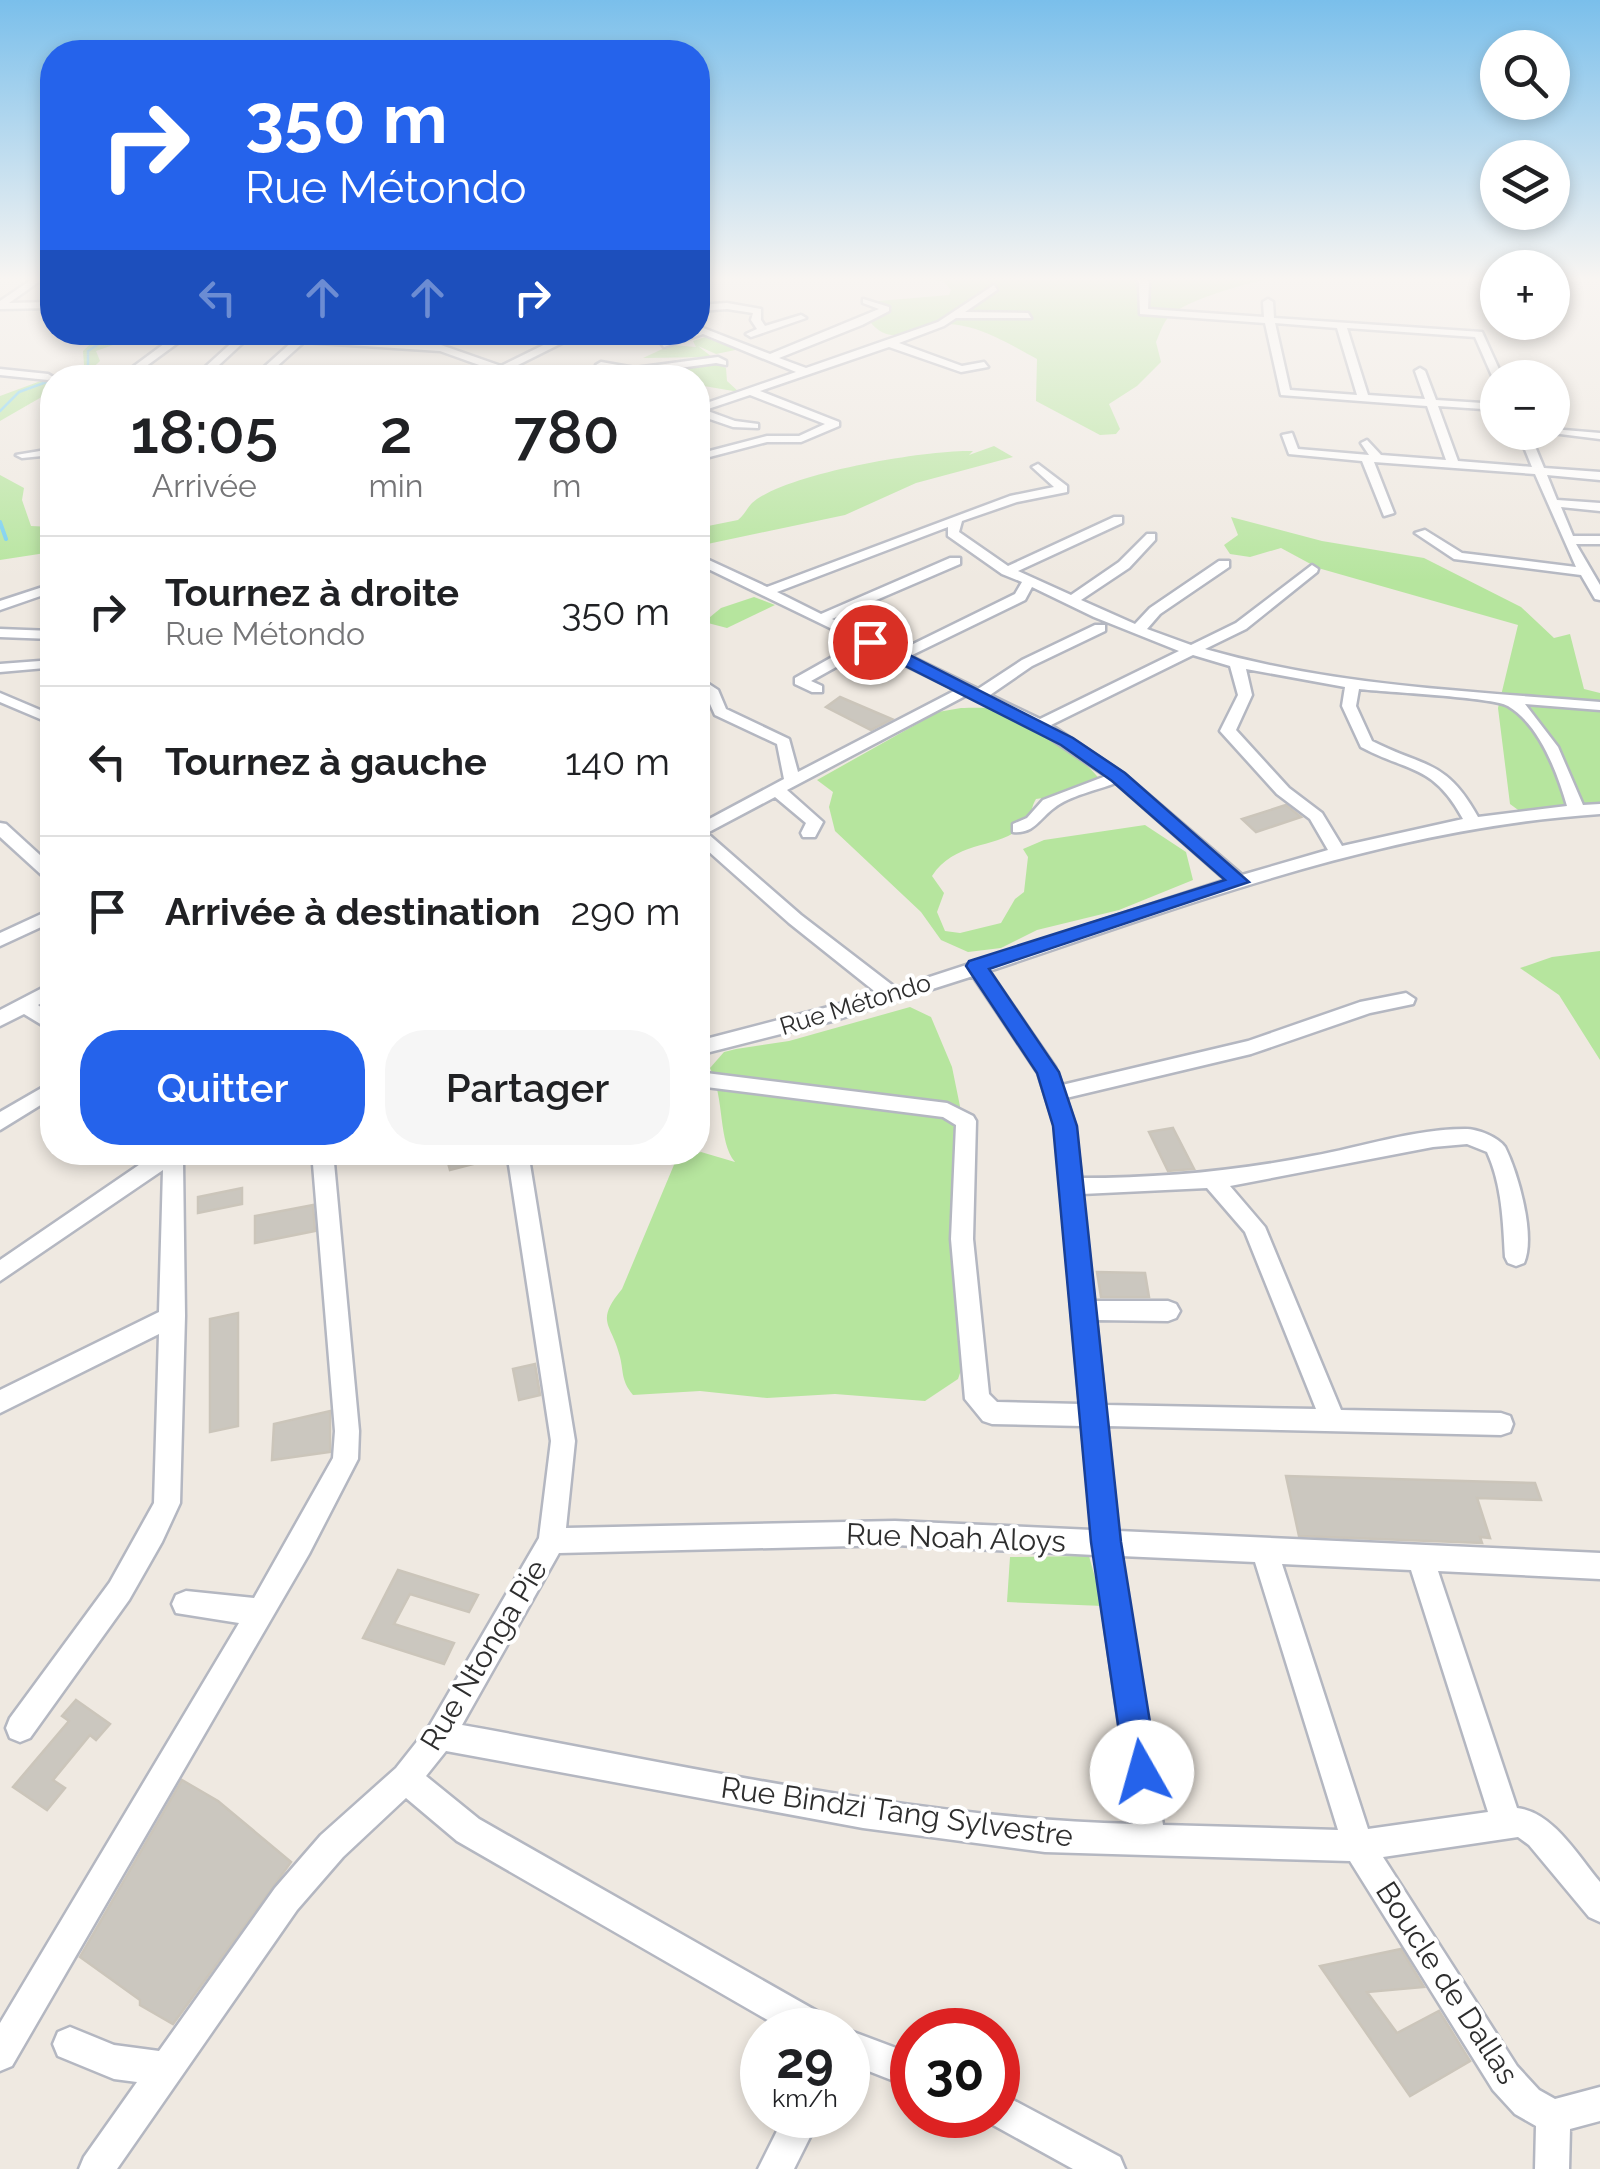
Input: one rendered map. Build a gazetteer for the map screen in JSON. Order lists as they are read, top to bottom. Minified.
{"streets":{"street":["Rue Métondo","Rue Noah Aloys","Rue Ntonga Pie","Rue Bindzi Tang Sylvestre","Boucle de Dallas"]},"crossings":[["Rue Noah Aloys","Rue Ntonga Pie"],["Rue Noah Aloys","Boucle de Dallas"],["Rue Ntonga Pie","Rue Bindzi Tang Sylvestre"],["Rue Bindzi Tang Sylvestre","Boucle de Dallas"]],"page":{"map_buttons":["+","−"],"turn":["350 m","Rue Métondo"],"eta":["18:05","Arrivée","2","min","780","m"],"list":[{"name":"Tournez à droite","note":"Rue Métondo","value":"350 m"},{"name":"Tournez à gauche","value":"140 m"},{"name":"Arrivée à destination","value":"290 m"}],"buttons":["Quitter","Partager"],"speed":"29 km/h","limit":"30"}}
